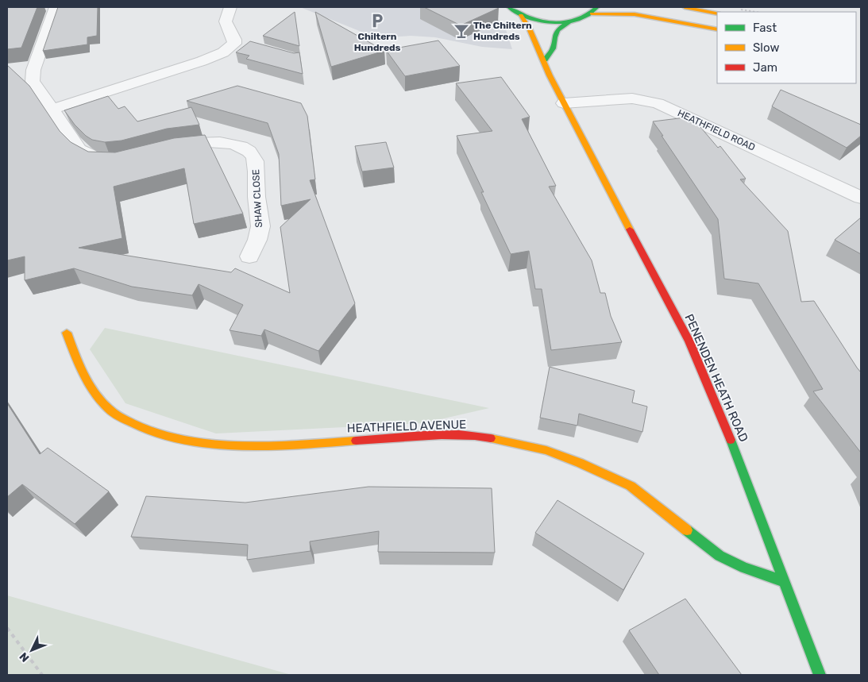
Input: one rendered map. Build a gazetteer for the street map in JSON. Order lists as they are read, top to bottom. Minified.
{"streets":{"main road":["PENENDEN HEATH ROAD","HEATHFIELD AVENUE"],"street":["HEATHFIELD ROAD","SHAW CLOSE"]},"crossings":[["HEATHFIELD ROAD","PENENDEN HEATH ROAD"],["PENENDEN HEATH ROAD","HEATHFIELD AVENUE"]],"places":{"parking":["Chiltern Hundreds"],"bar":["The Chiltern Hundreds"]},"legend":["Fast","Slow","Jam"],"north":"bottom left"}
